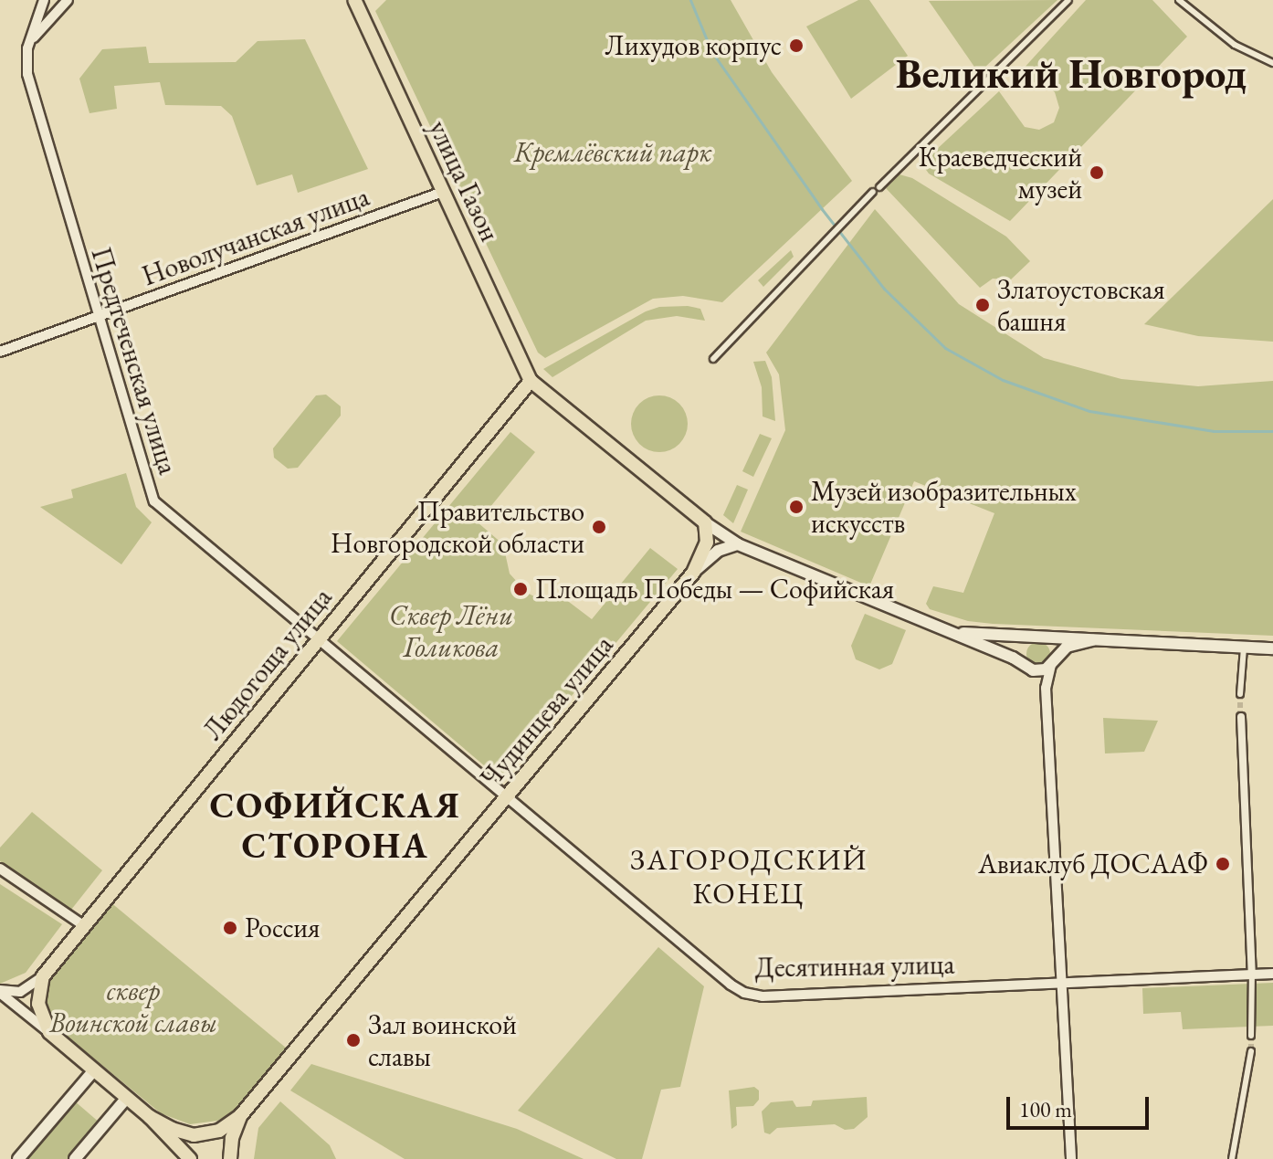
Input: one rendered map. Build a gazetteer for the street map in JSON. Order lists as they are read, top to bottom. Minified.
{"streets":{"main road":["улица Газон","Людогоща улица","Чудинцева улица"],"street":["Новолучанская улица","Предтеченская улица","Десятинная улица"]},"crossings":[["улица Газон","Новолучанская улица"],["улица Газон","Людогоща улица"],["Новолучанская улица","Предтеченская улица"],["Предтеченская улица","Людогоща улица"],["Предтеченская улица","Чудинцева улица"],["Предтеченская улица","Десятинная улица"],["Чудинцева улица","Десятинная улица"]],"districts":["Великий Новгород","СОФИЙСКАЯ СТОРОНА","ЗАГОРОДСКИЙ КОНЕЦ"],"parks":["Кремлёвский парк","Сквер Лёни Голикова","сквер Воинской славы"],"places":["Лихудов корпус","Краеведческий музей","Златоустовская башня","Музей изобразительных искусств","Правительство Новгородской области","Площадь Победы — Софийская","Авиаклуб ДОСААФ","Россия","Зал воинской славы"],"scale_bar":"100 m"}
